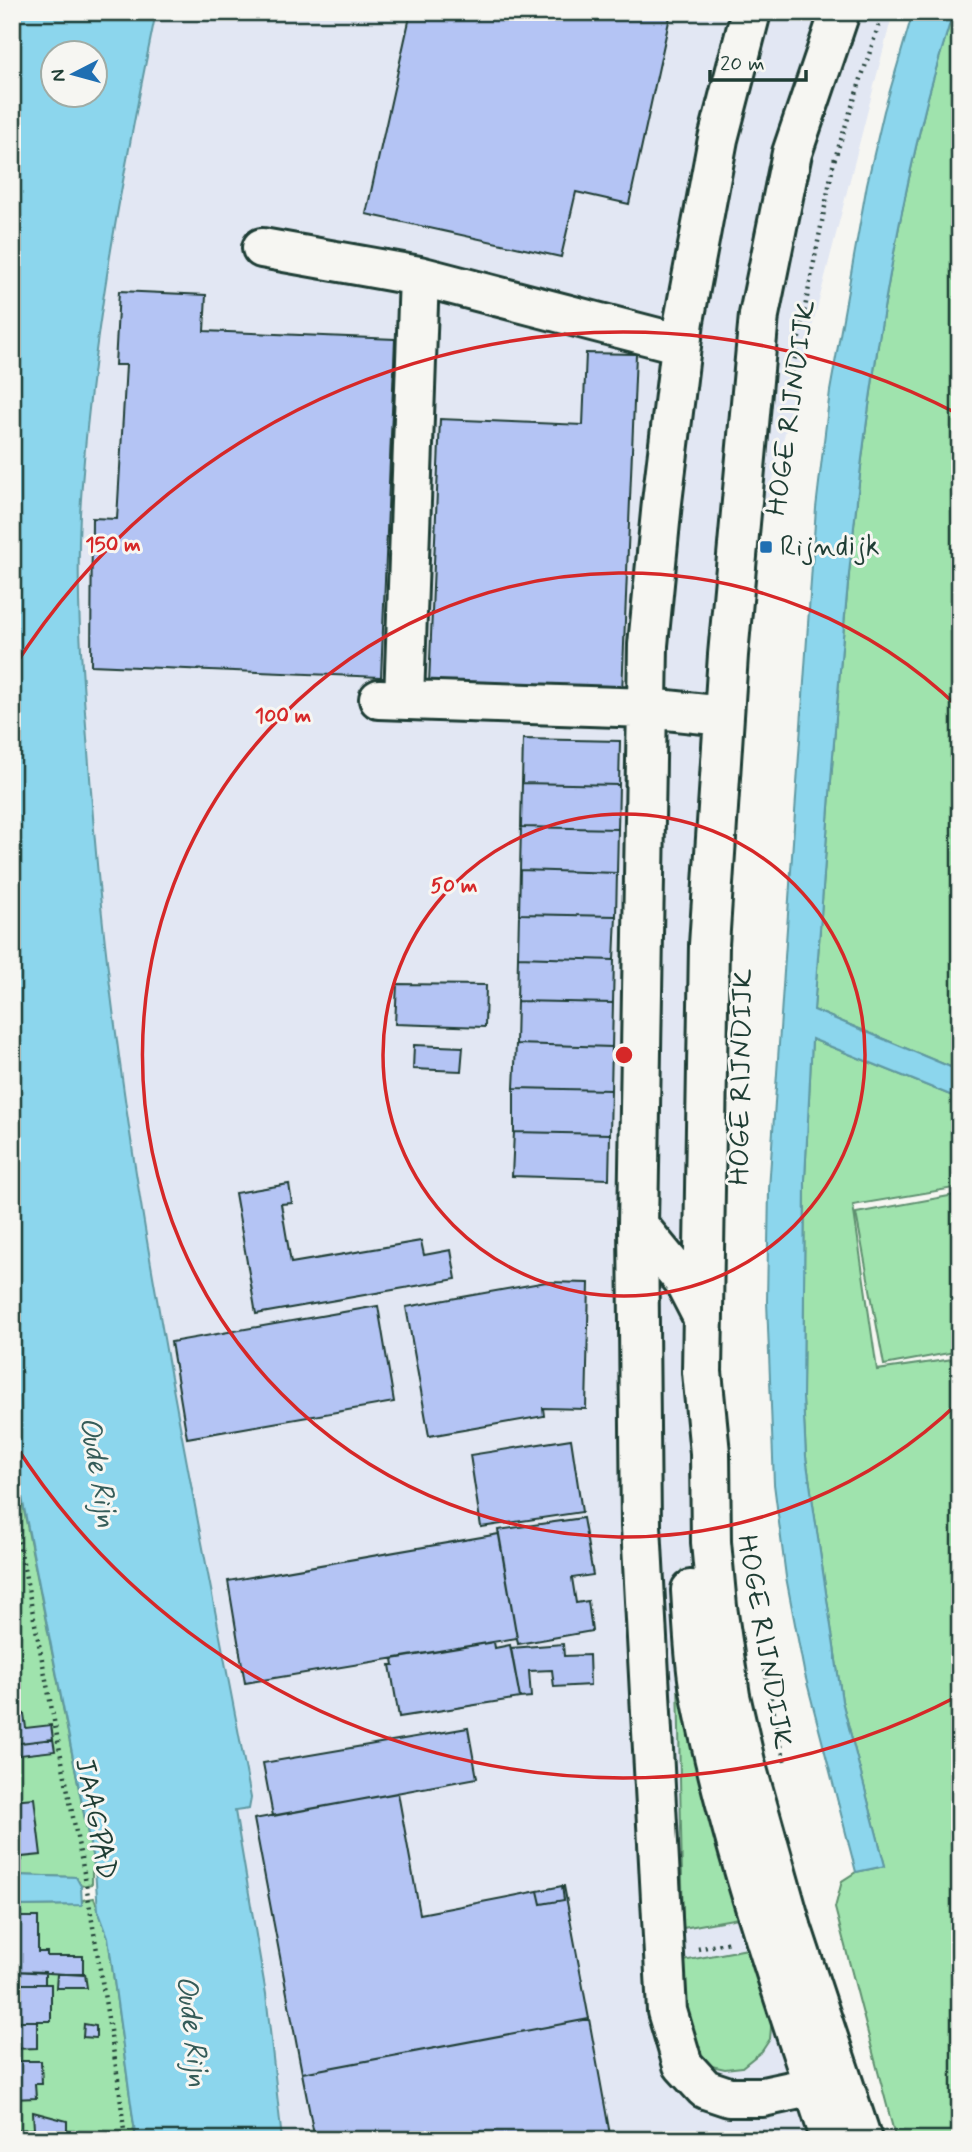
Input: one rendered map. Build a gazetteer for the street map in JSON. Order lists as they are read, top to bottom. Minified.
{"streets":{"street":["HOGE RIJNDIJK"],"path":["JAAGPAD"]},"water":["Oude Rijn"],"places":{"transit":["Rijndijk"]},"scale_bar":"20 m","north":"left","rings":["150 m","100 m","50 m"]}
